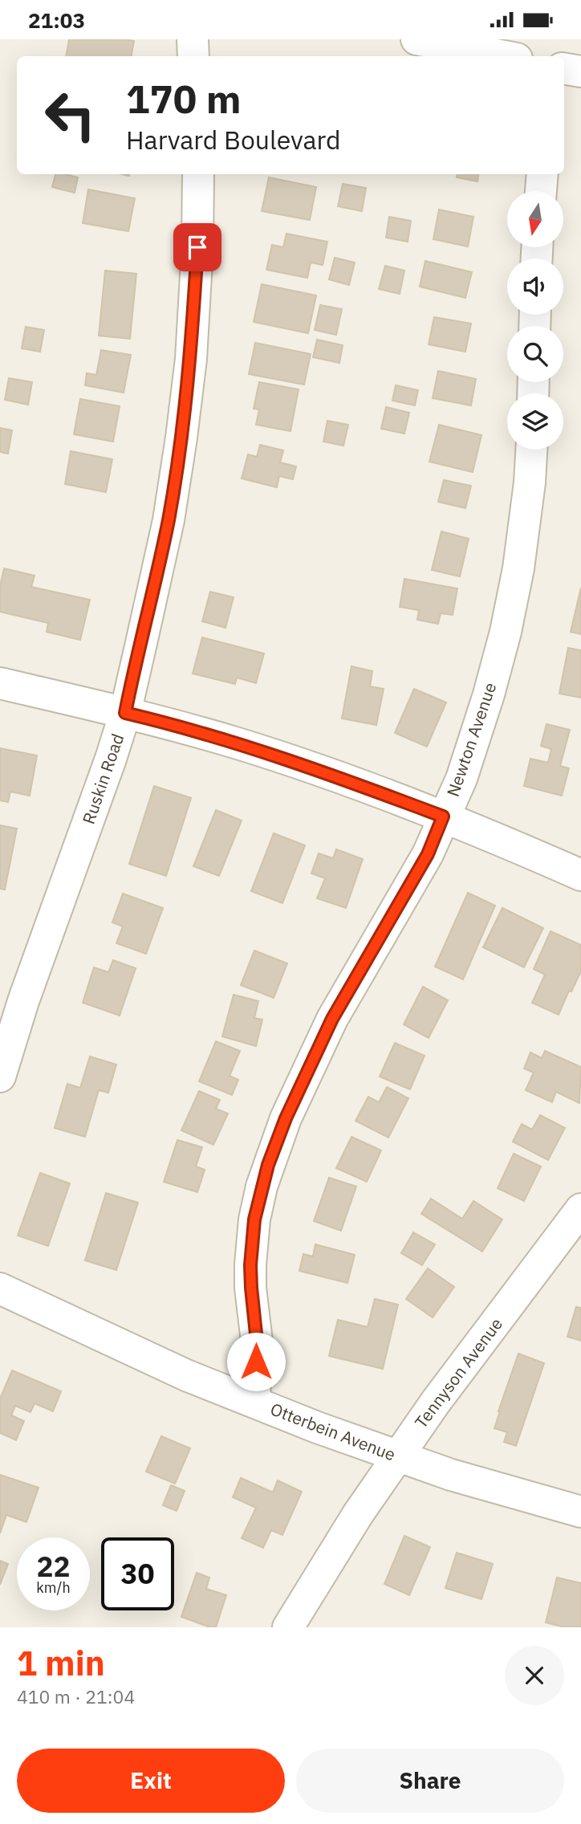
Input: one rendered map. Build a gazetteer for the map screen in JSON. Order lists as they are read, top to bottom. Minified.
{"streets":{"street":["Newton Avenue","Ruskin Road","Tennyson Avenue","Otterbein Avenue"]},"crossings":[["Newton Avenue","Otterbein Avenue"],["Tennyson Avenue","Otterbein Avenue"]],"north":"bottom","page":{"status":"21:03","turn":["170 m","Harvard Boulevard"],"speed":"22 km/h","limit":"30","heading":["1 min","410 m · 21:04"],"buttons":["Exit","Share"]}}
